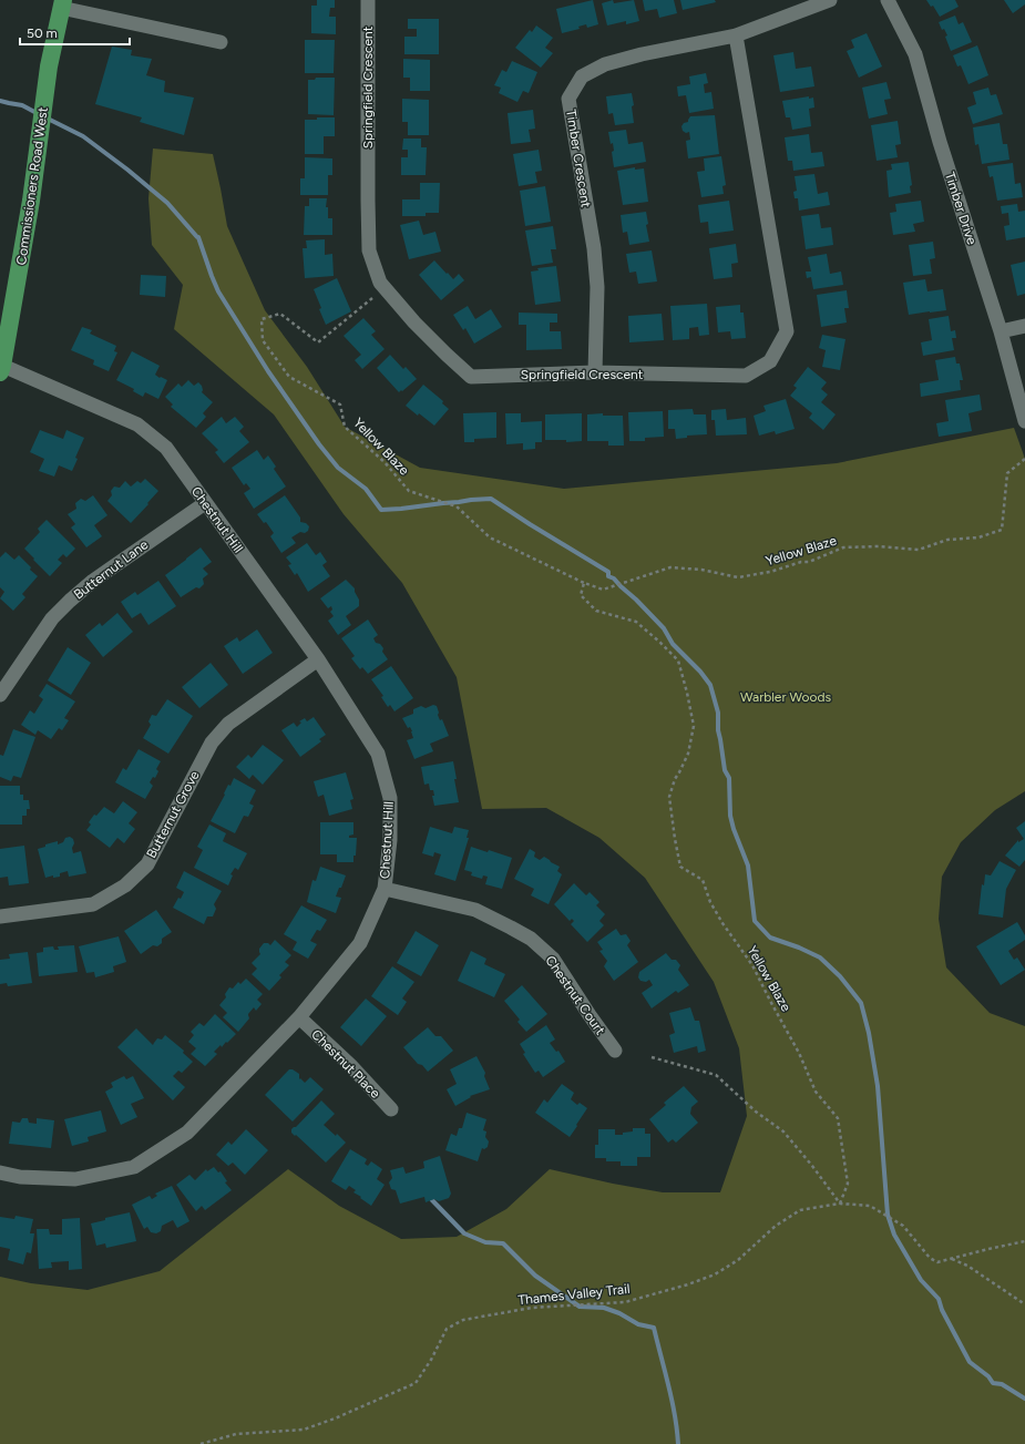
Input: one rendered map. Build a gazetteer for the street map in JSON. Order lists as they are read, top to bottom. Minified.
{"streets":{"main road":["Commissioners Road West"],"street":["Springfield Crescent","Timber Crescent","Timber Drive","Chestnut Hill","Butternut Lane","Butternut Grove","Chestnut Court","Chestnut Place"],"path":["Yellow Blaze","Thames Valley Trail"]},"crossings":[["Springfield Crescent","Timber Crescent"],["Commissioners Road West","Chestnut Hill"],["Yellow Blaze","Thames Valley Trail"],["Chestnut Hill","Butternut Lane"],["Chestnut Hill","Butternut Grove"],["Chestnut Hill","Chestnut Court"],["Chestnut Hill","Chestnut Place"]],"parks":["Warbler Woods"],"scale_bar":"50 m"}
